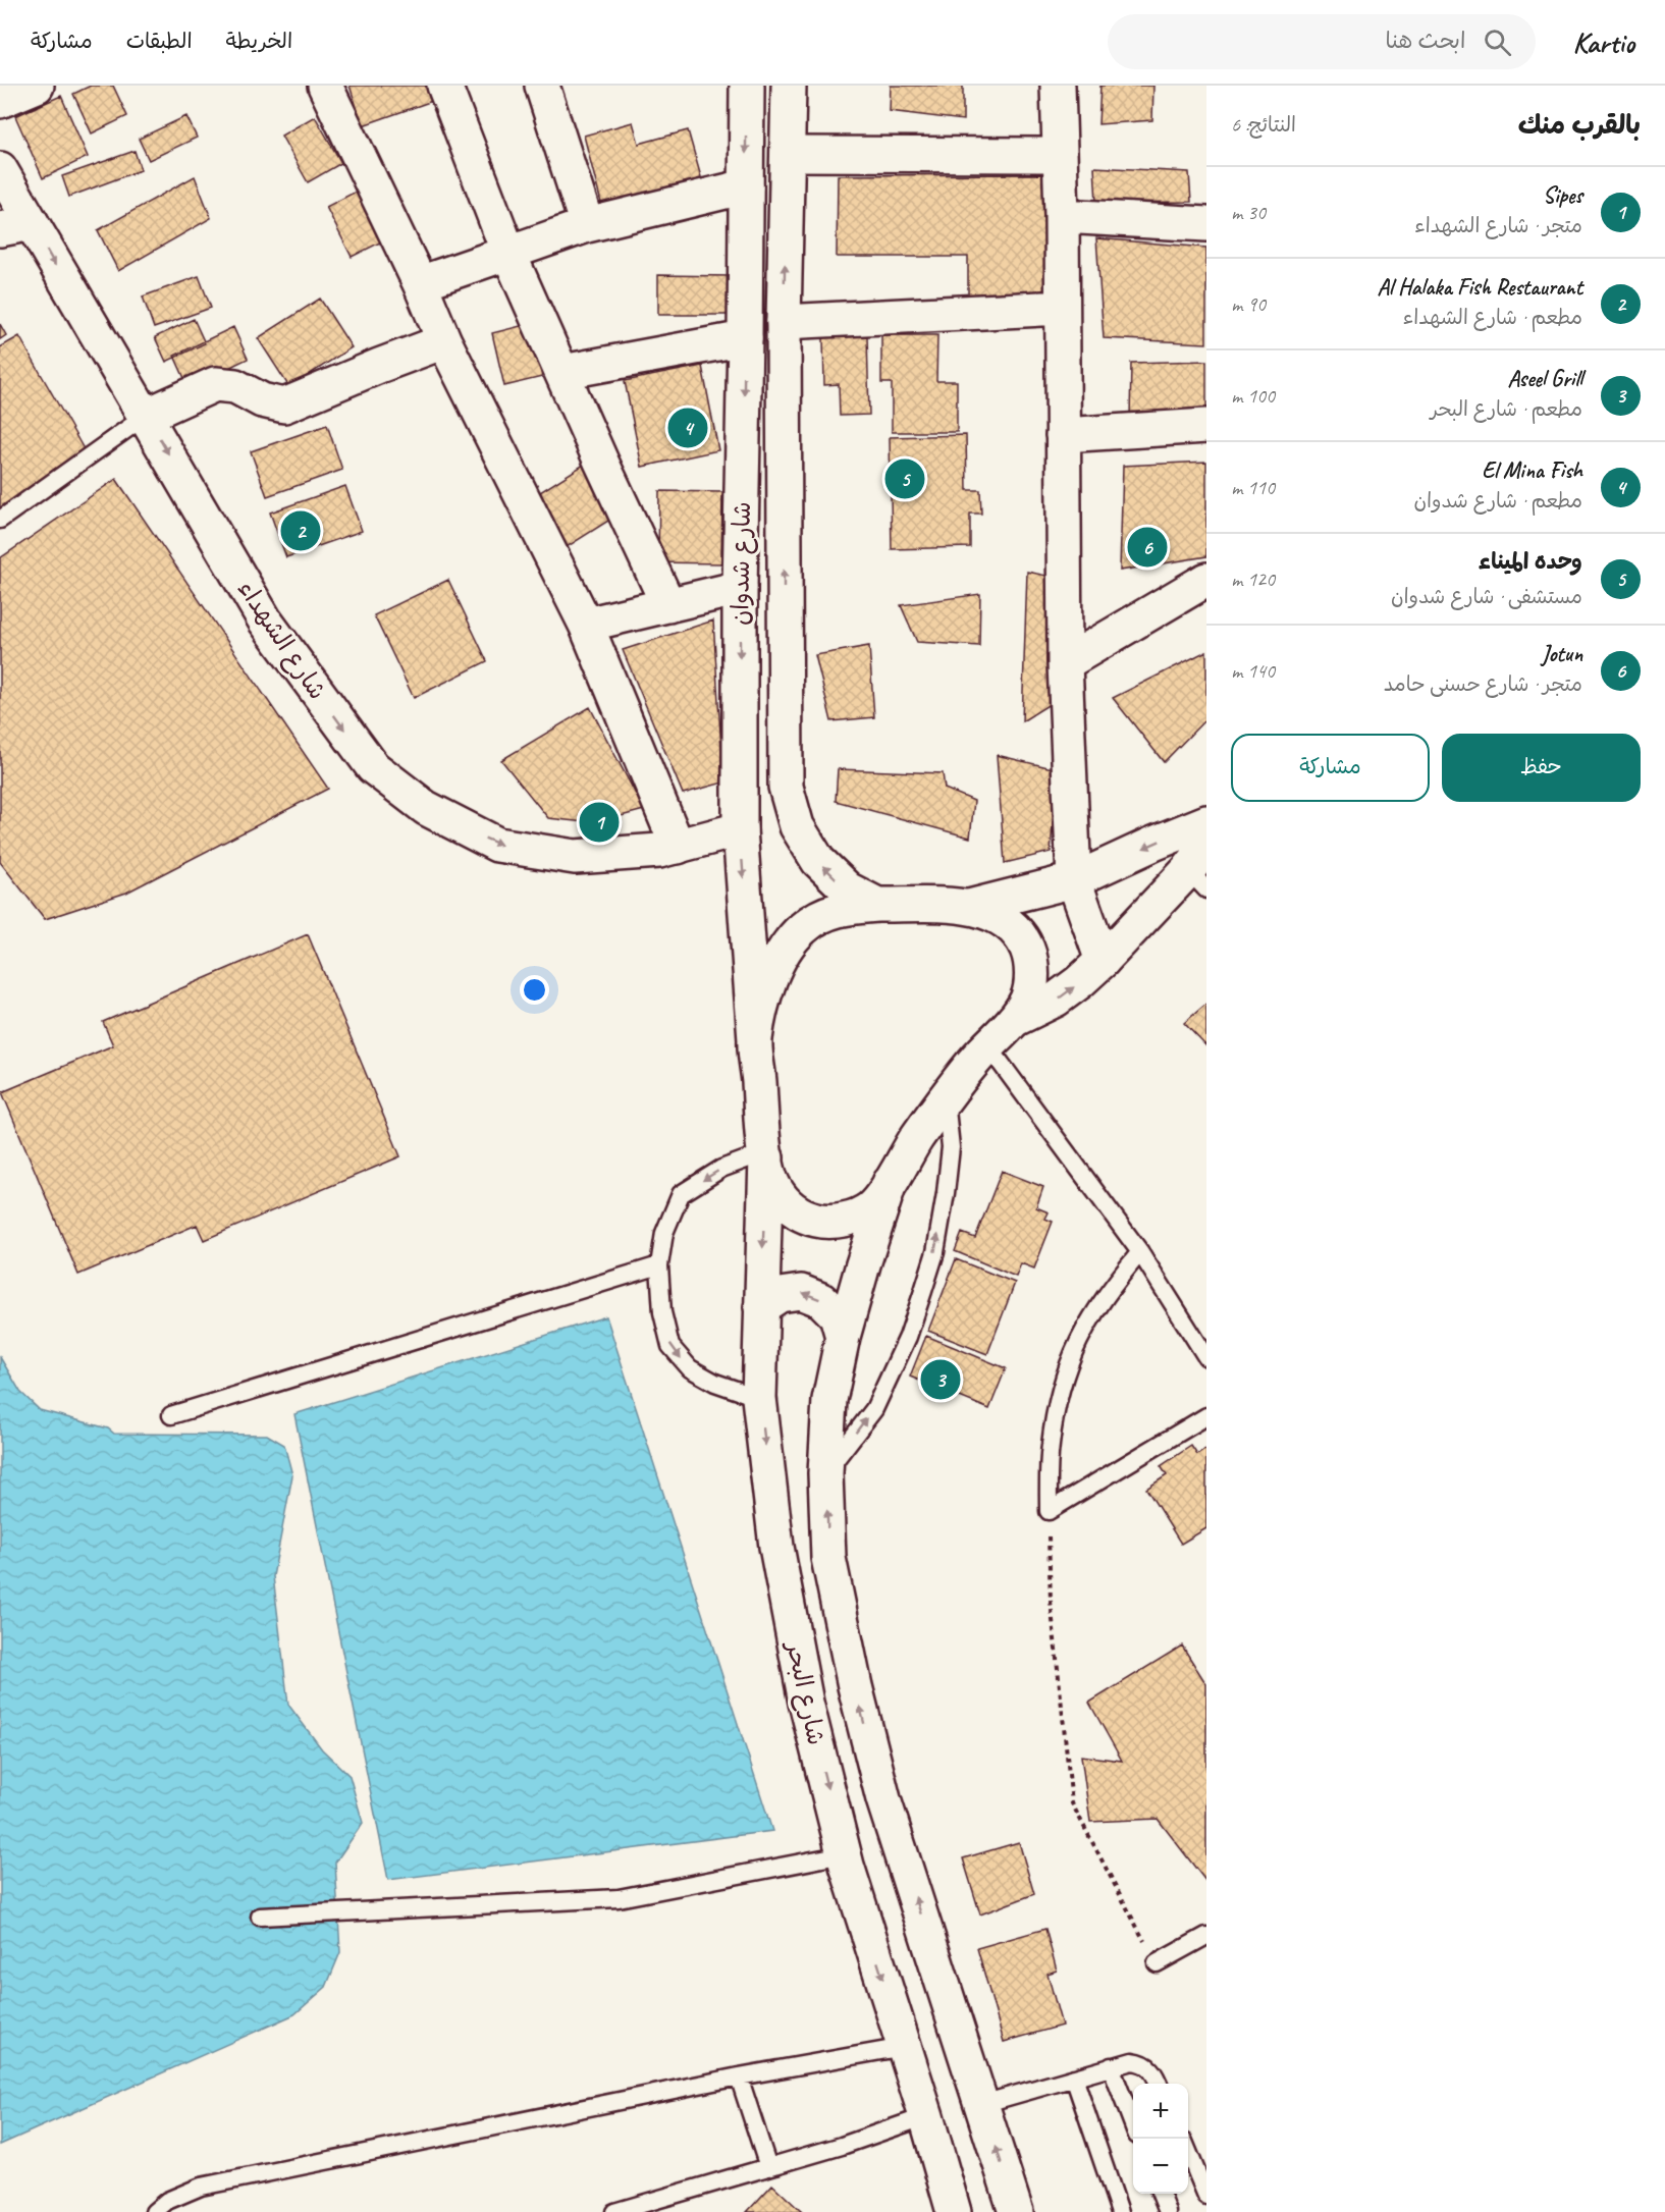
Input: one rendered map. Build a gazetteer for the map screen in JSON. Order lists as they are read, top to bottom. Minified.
{"streets":{"street":["شارع شدوان","شارع الشهداء","شارع البحر"]},"crossings":[["شارع شدوان","شارع الشهداء"],["شارع شدوان","شارع البحر"]],"page":{"header":"Kartio","search":"ابحث هنا","nav":["الخريطة","الطبقات","مشاركة"],"heading":["بالقرب منك","النتائج: 6"],"list":[{"mark":"1","name":"Sipes","note":"متجر · شارع الشهداء","value":"30 m"},{"mark":"2","name":"Al Halaka Fish Restaurant","note":"مطعم · شارع الشهداء","value":"90 m"},{"mark":"3","name":"Aseel Grill","note":"مطعم · شارع البحر","value":"100 m"},{"mark":"4","name":"El Mina Fish","note":"مطعم · شارع شدوان","value":"110 m"},{"mark":"5","name":"وحده الميناء","note":"مستشفى · شارع شدوان","value":"120 m"},{"mark":"6","name":"Jotun","note":"متجر · شارع حسنى حامد","value":"140 m"}],"pins":["4","5","2","6","1","3"],"buttons":["حفظ","مشاركة"],"map_buttons":["+","−"]}}
